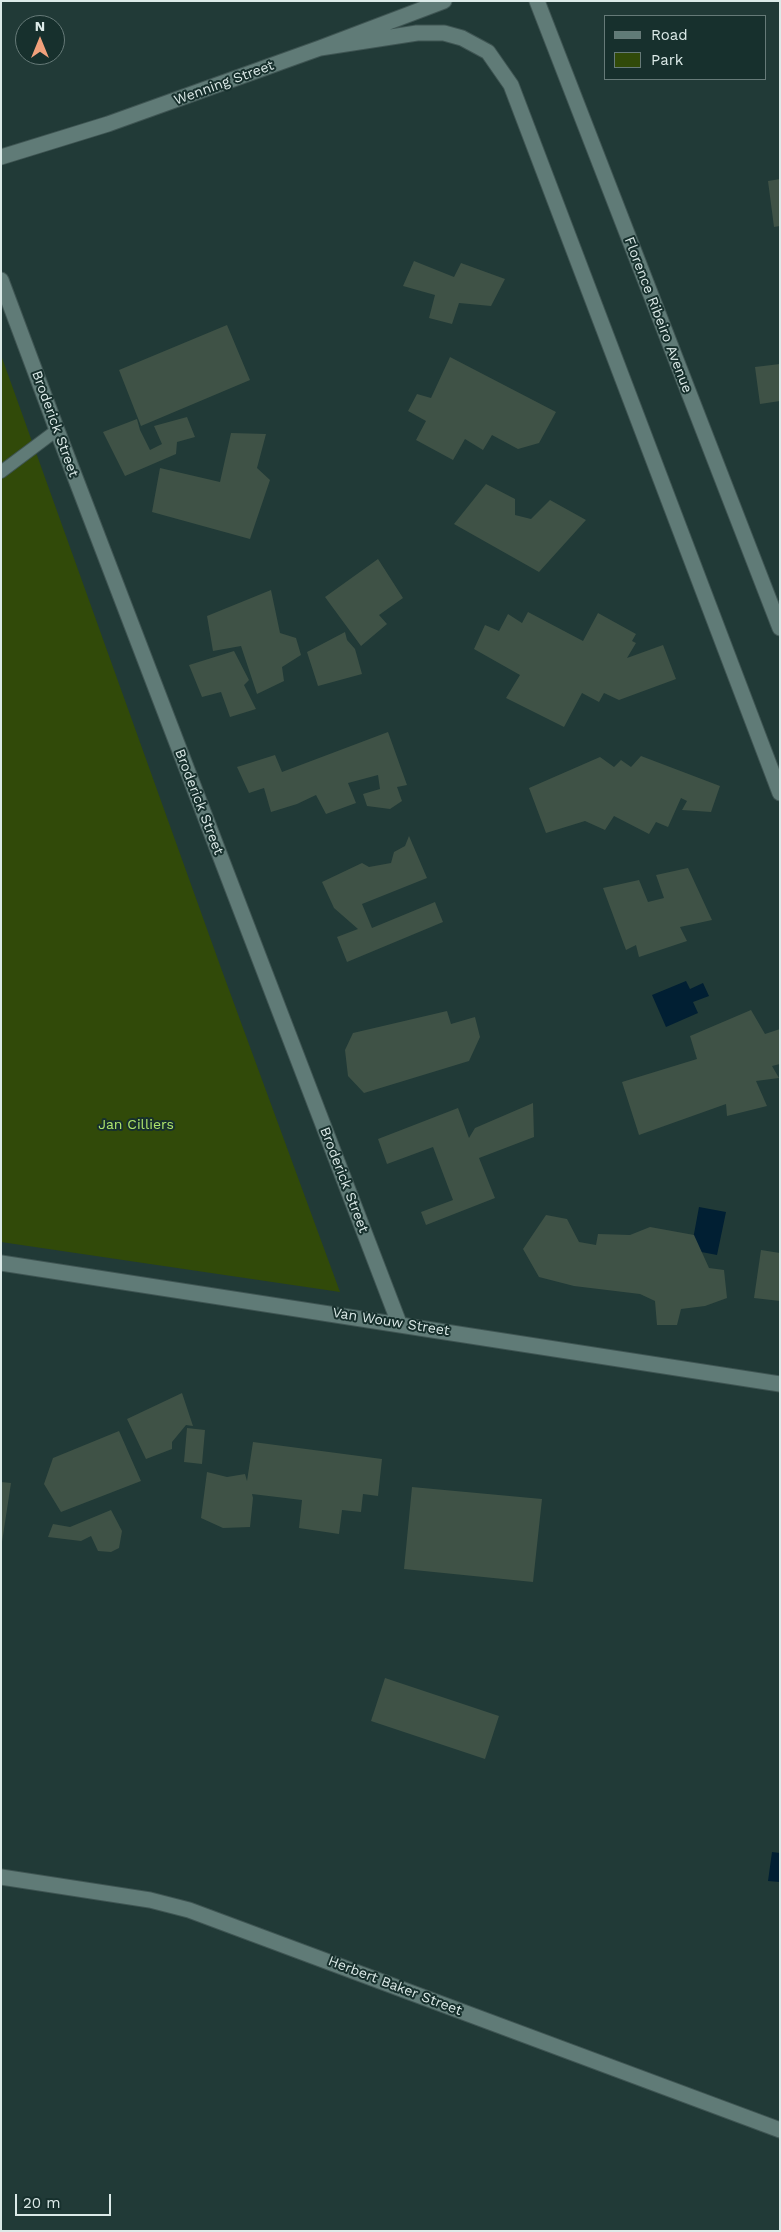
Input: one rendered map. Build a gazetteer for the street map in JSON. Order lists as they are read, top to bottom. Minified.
{"streets":{"street":["Wenning Street","Florence Ribeiro Avenue","Broderick Street","Van Wouw Street","Herbert Baker Street"]},"crossings":[["Broderick Street","Van Wouw Street"]],"parks":["Jan Cilliers"],"legend":["Road","Park"],"scale_bar":"20 m","north":"top"}
